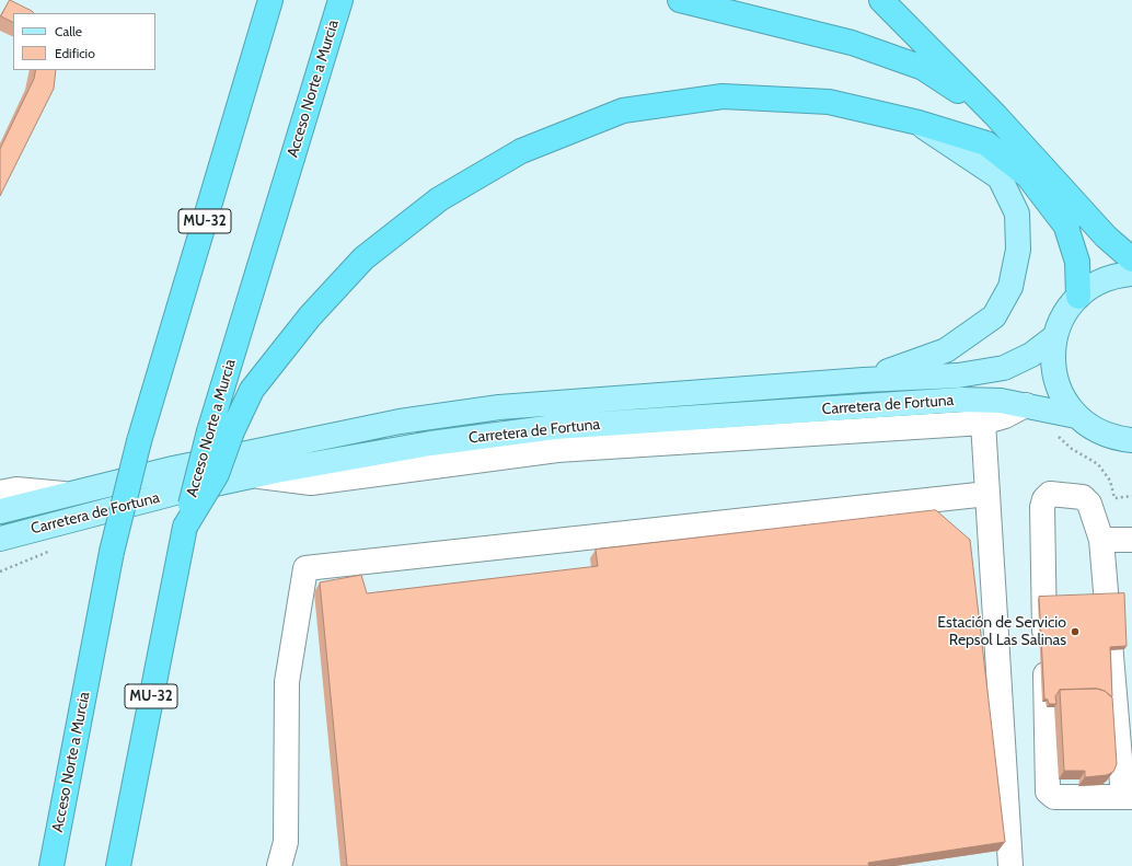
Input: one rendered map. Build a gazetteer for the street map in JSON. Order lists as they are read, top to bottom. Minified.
{"streets":{"highway":["Acceso Norte a Murcia","MU-32"],"main road":["Carretera de Fortuna"]},"places":["Estación de Servicio Repsol Las Salinas"],"legend":["Calle","Edificio"]}
